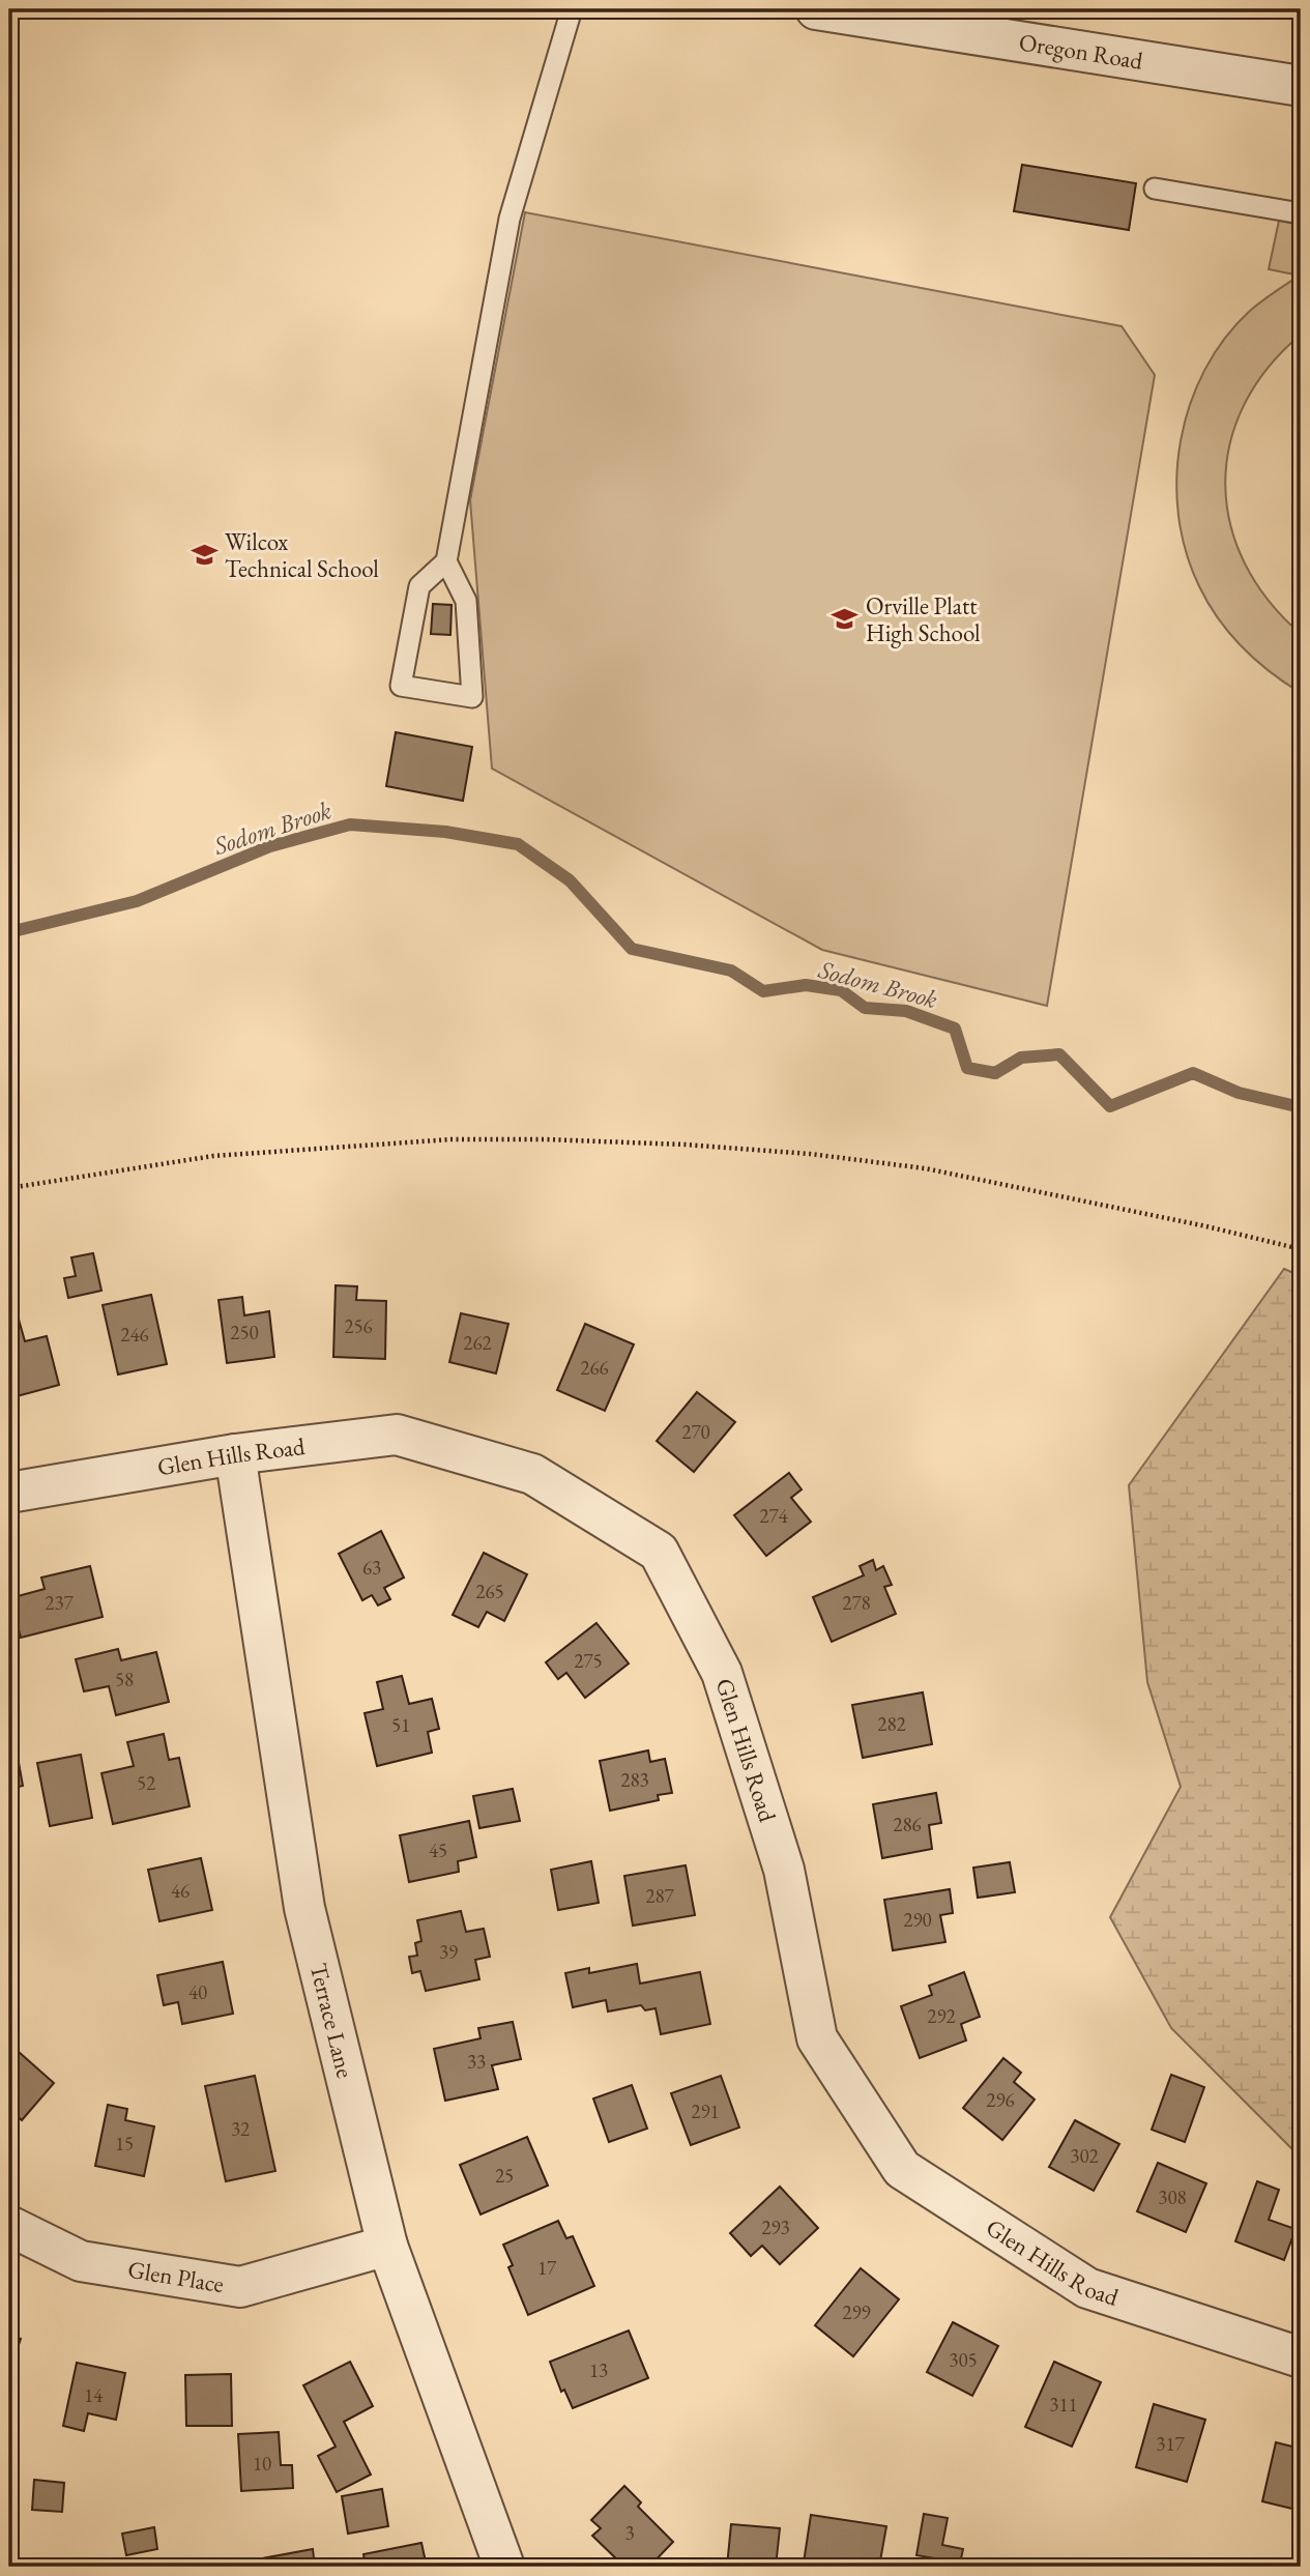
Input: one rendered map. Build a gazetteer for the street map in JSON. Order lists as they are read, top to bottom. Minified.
{"streets":{"street":["Oregon Road","Glen Hills Road","Terrace Lane","Glen Place"]},"crossings":[["Glen Hills Road","Terrace Lane"],["Terrace Lane","Glen Place"]],"water":["Sodom Brook"],"places":{"school or university":["Wilcox Technical School","Orville Platt High School"]},"house_numbers":["256","250","246","262","266","270","274","63","265","237","278","275","58","282","51","283","52","286","45","46","287","290","39","40","292","33","296","291","32","15","302","25","308","293","17","299","305","13","14","311","317","10","3"]}
